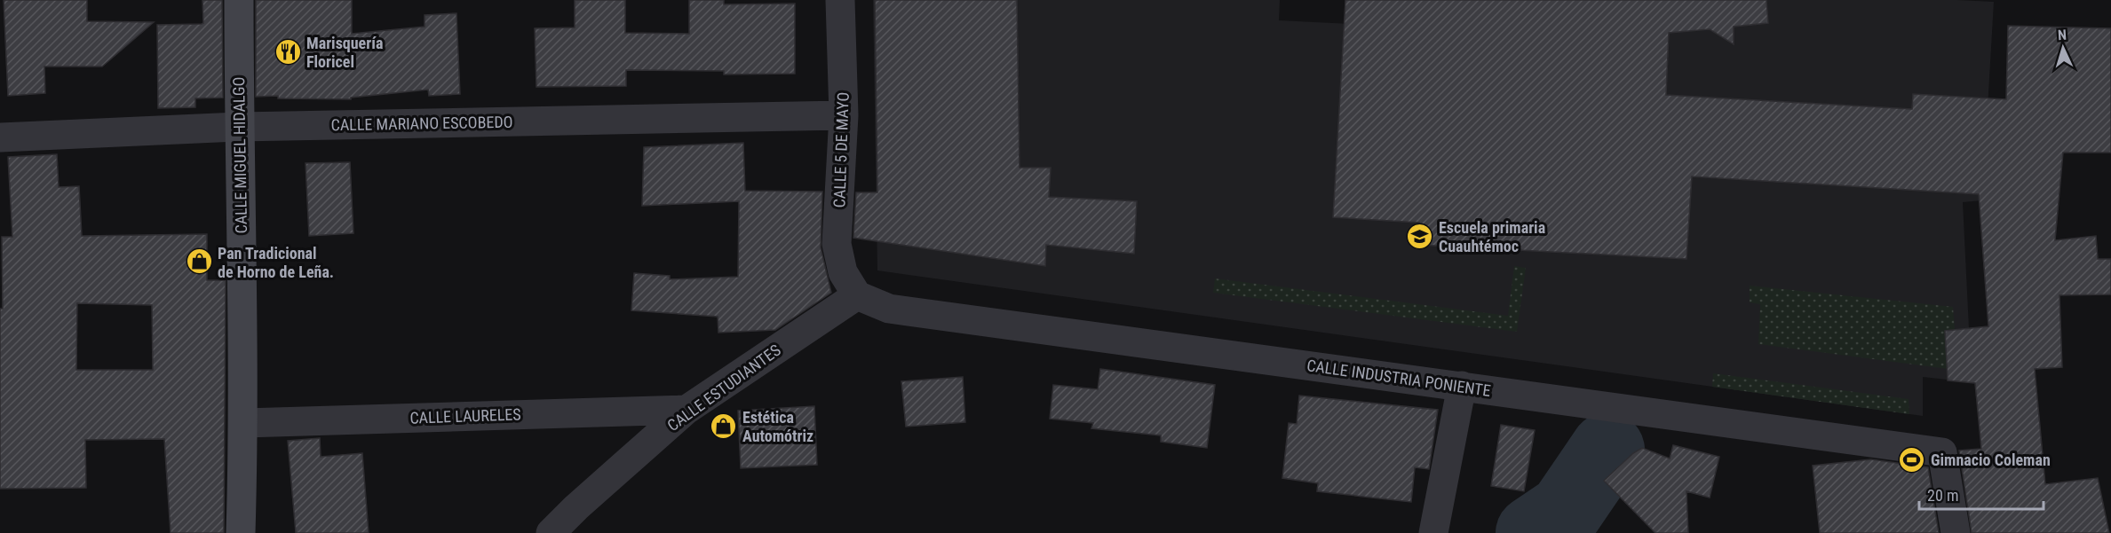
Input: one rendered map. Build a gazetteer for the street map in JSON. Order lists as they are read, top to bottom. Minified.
{"streets":{"main road":["CALLE MIGUEL HIDALGO"],"street":["CALLE MARIANO ESCOBEDO","CALLE 5 DE MAYO","CALLE INDUSTRIA PONIENTE","CALLE ESTUDIANTES","CALLE LAURELES"]},"crossings":[["CALLE MARIANO ESCOBEDO","CALLE 5 DE MAYO"],["CALLE MARIANO ESCOBEDO","CALLE MIGUEL HIDALGO"],["CALLE 5 DE MAYO","CALLE INDUSTRIA PONIENTE"],["CALLE 5 DE MAYO","CALLE ESTUDIANTES"],["CALLE MIGUEL HIDALGO","CALLE LAURELES"],["CALLE INDUSTRIA PONIENTE","CALLE ESTUDIANTES"],["CALLE ESTUDIANTES","CALLE LAURELES"]],"places":{"restaurant":["Marisquería Floricel"],"school or university":["Escuela primaria Cuauhtémoc"],"shop":["Pan Tradicional de Horno de Leña.","Estética Automótriz"],"sports":["Gimnacio Coleman"]},"scale_bar":"20 m","north":"top"}
